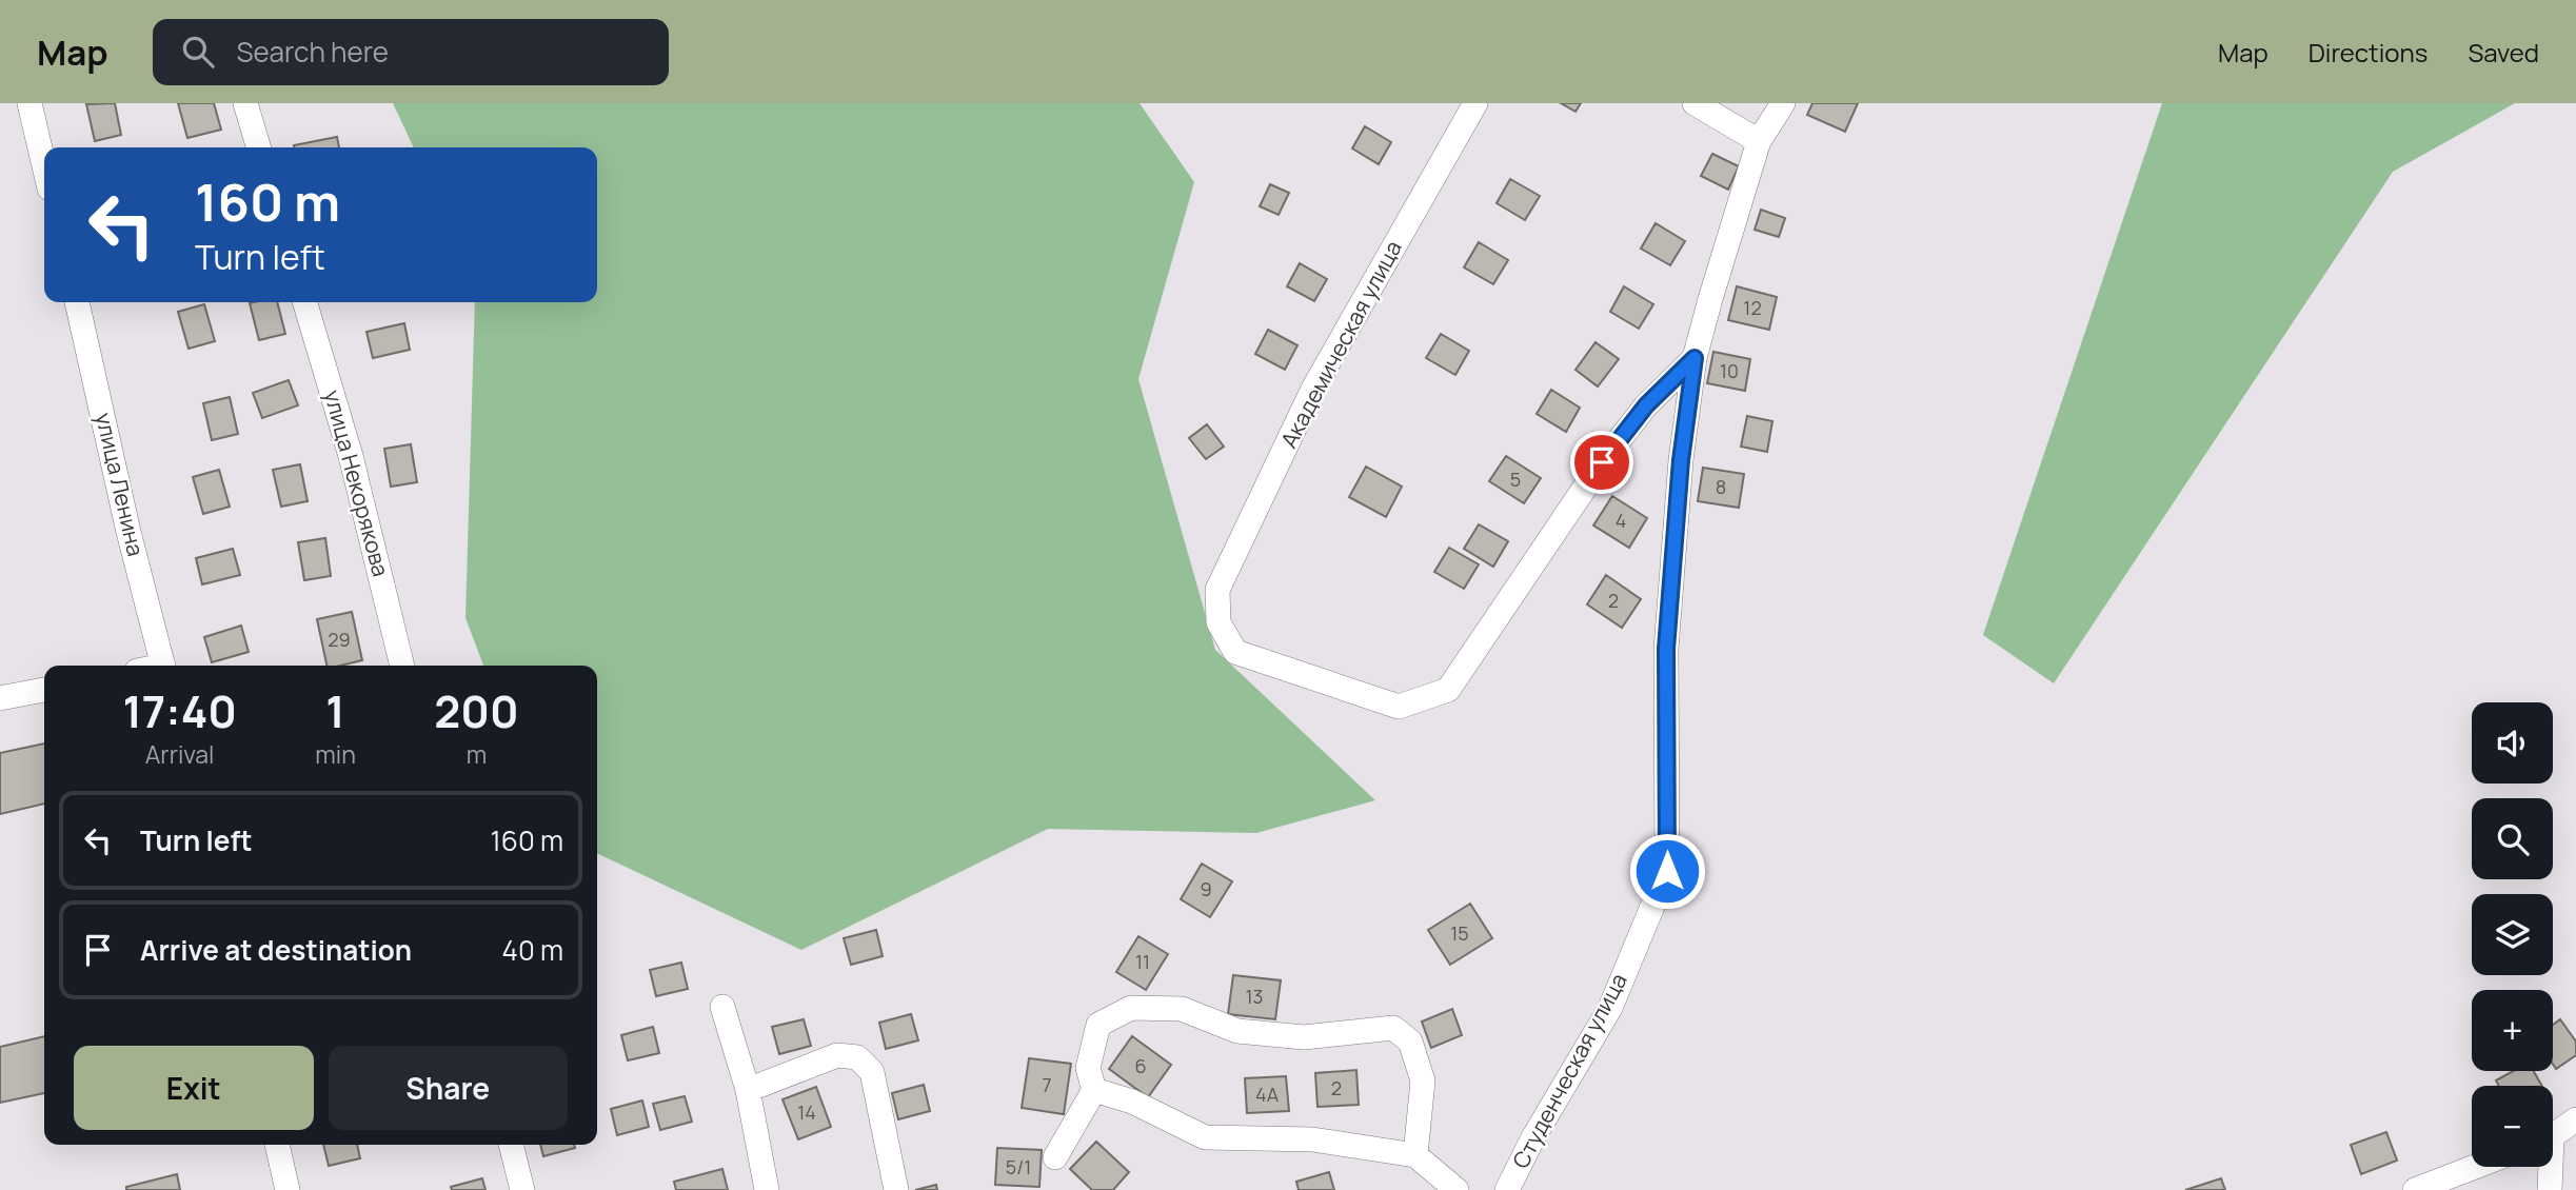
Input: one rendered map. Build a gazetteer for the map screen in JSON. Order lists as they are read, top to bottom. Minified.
{"streets":{"street":["Академическая улица","улица Некорякова","улица Ленина","Студенческая улица"]},"crossings":[["Академическая улица","Студенческая улица"]],"house_numbers":["12","10","5","8","4","2","29","9","15","11","13","6","7","2","4А","14","5/1"],"page":{"header":"Map","search":"Search here","nav":["Map","Directions","Saved"],"turn":["160 m","Turn left"],"eta":["17:40","Arrival","1","min","200","m"],"map_buttons":["+","−"],"list":[{"name":"Turn left","value":"160 m"},{"name":"Arrive at destination","value":"40 m"}],"buttons":["Exit","Share"]}}
